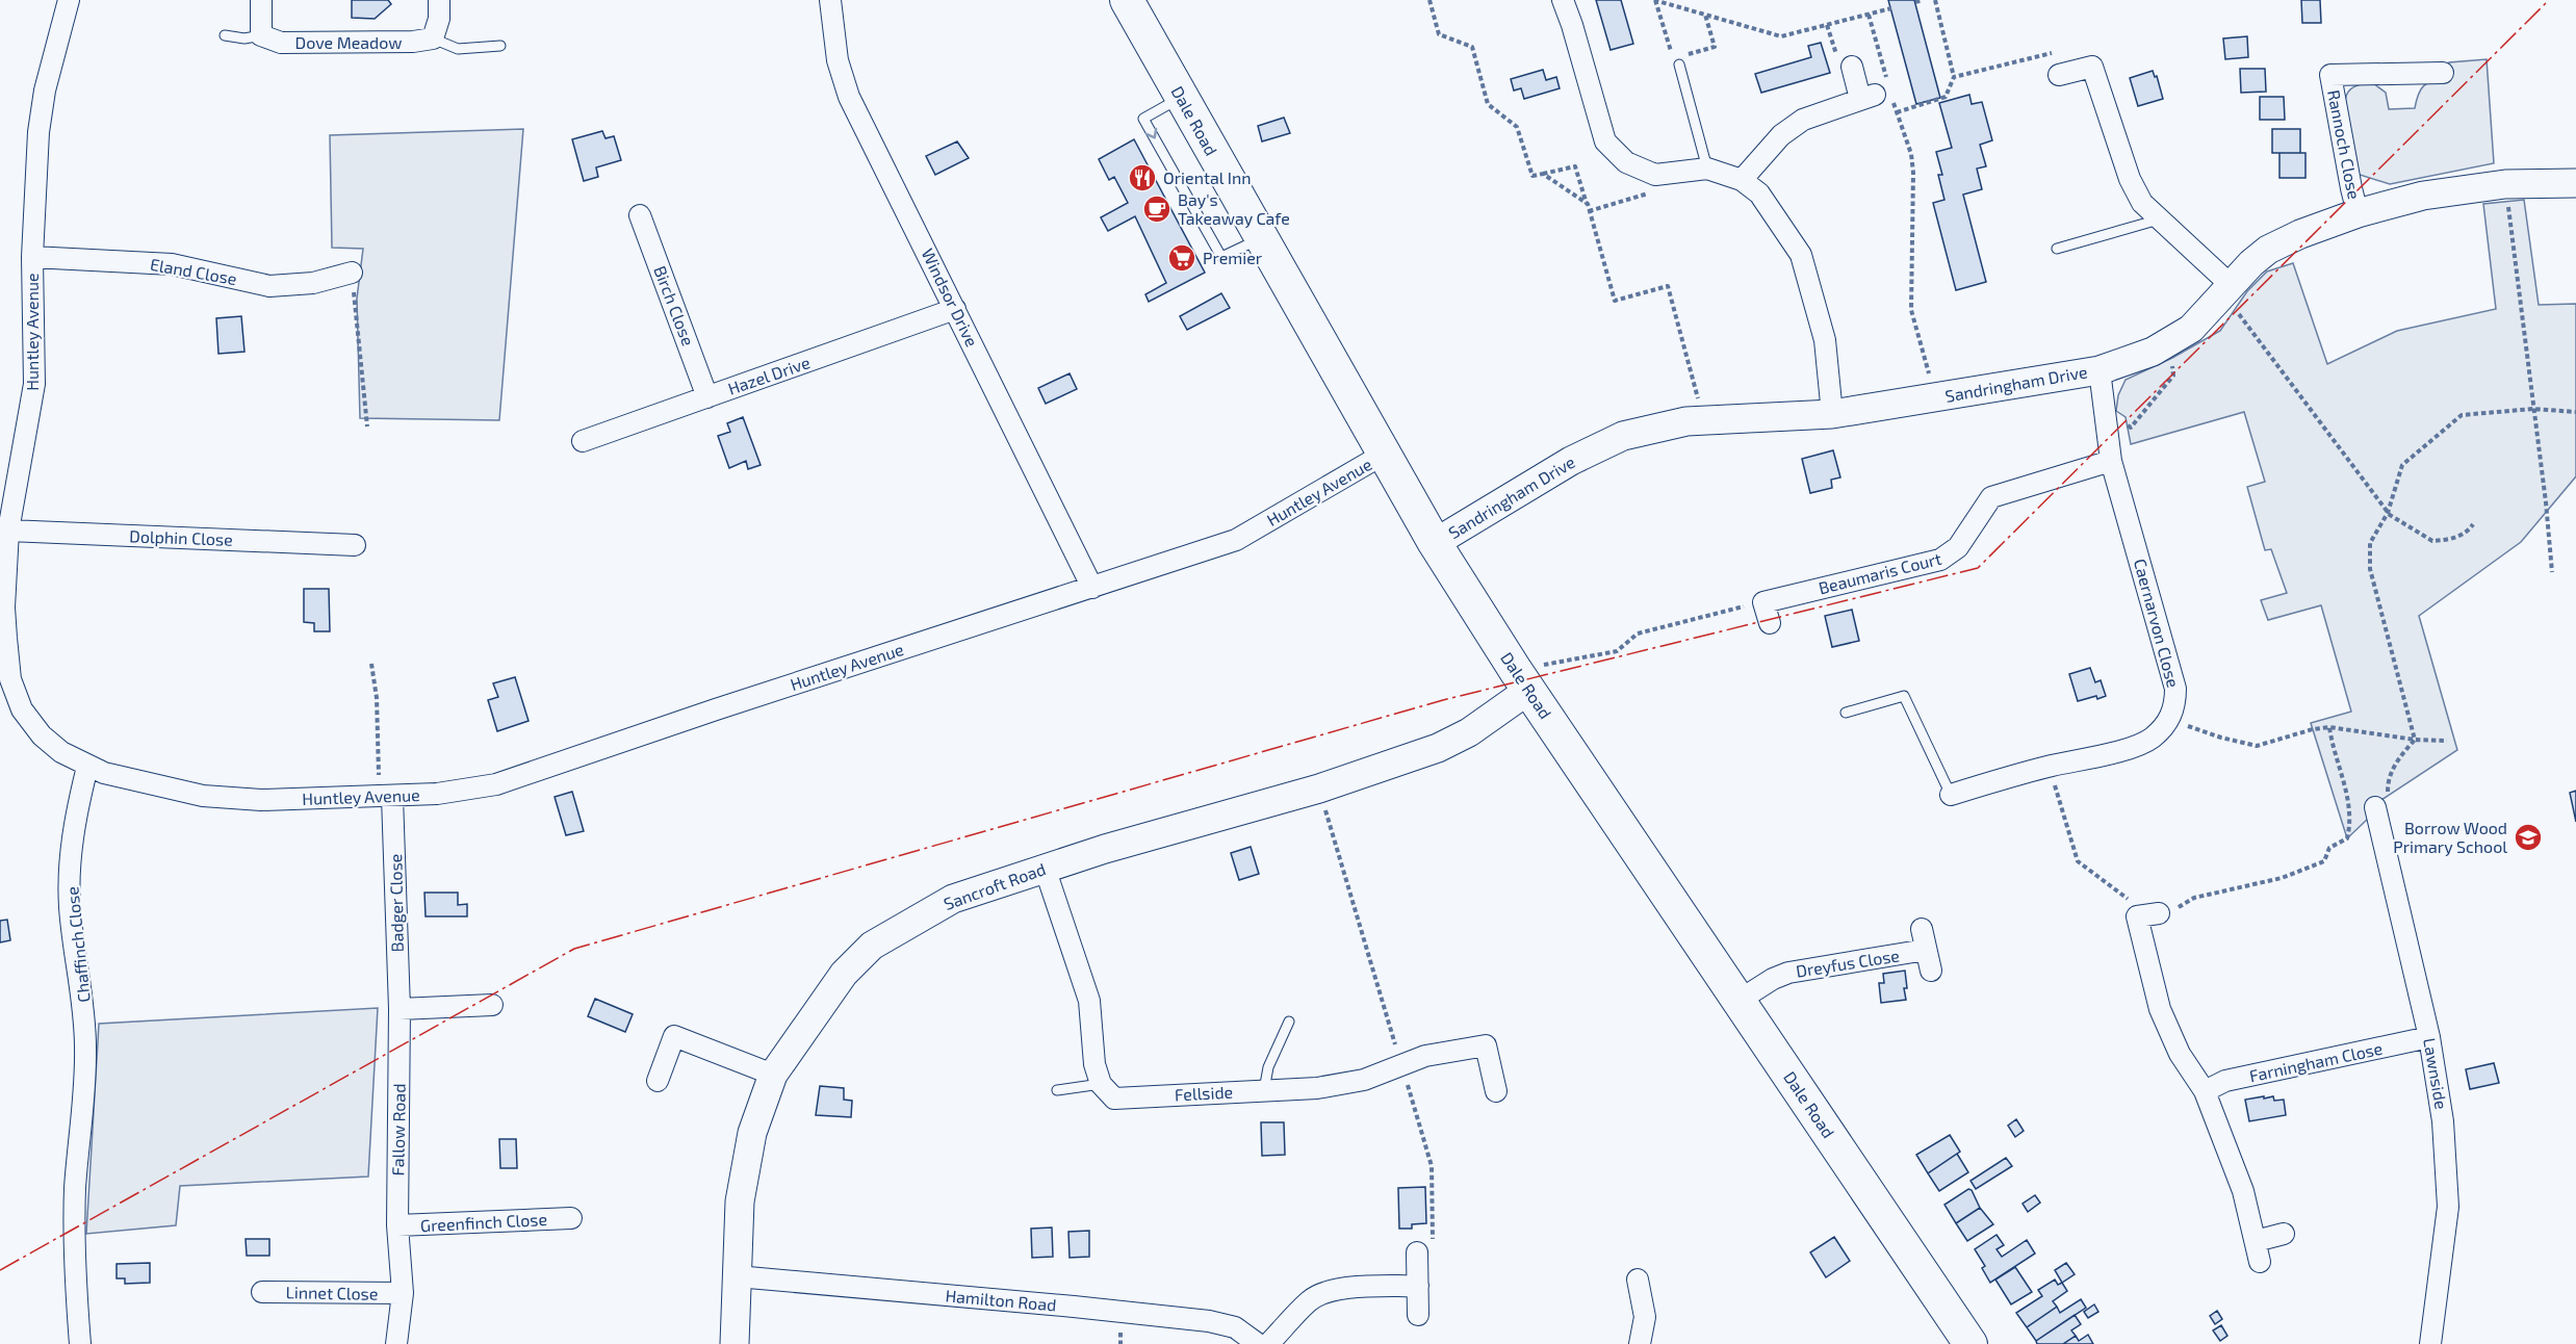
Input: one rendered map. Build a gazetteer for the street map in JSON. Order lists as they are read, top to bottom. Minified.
{"streets":{"main road":["Dale Road"],"street":["Dove Meadow","Rannoch Close","Eland Close","Windsor Drive","Birch Close","Huntley Avenue","Hazel Drive","Sandringham Drive","Dolphin Close","Beaumaris Court","Caernarvon Close","Sancroft Road","Badger Close","Chaffinch Close","Dreyfus Close","Farningham Close","Lawnside","Fellside","Fallow Road","Greenfinch Close","Linnet Close","Hamilton Road"]},"crossings":[["Dale Road","Huntley Avenue"],["Dale Road","Sandringham Drive"],["Dale Road","Sancroft Road"],["Dale Road","Dreyfus Close"],["Rannoch Close","Sandringham Drive"],["Eland Close","Huntley Avenue"],["Windsor Drive","Huntley Avenue"],["Windsor Drive","Hazel Drive"],["Birch Close","Hazel Drive"],["Huntley Avenue","Dolphin Close"],["Huntley Avenue","Badger Close"],["Huntley Avenue","Chaffinch Close"],["Sandringham Drive","Caernarvon Close"],["Beaumaris Court","Caernarvon Close"],["Sancroft Road","Hamilton Road"],["Badger Close","Fallow Road"],["Farningham Close","Lawnside"],["Fallow Road","Greenfinch Close"],["Fallow Road","Linnet Close"]],"places":{"restaurant":["Oriental Inn"],"cafe":["Bay's Takeaway Cafe"],"supermarket":["Premier"],"school or university":["Borrow Wood Primary School"]}}
